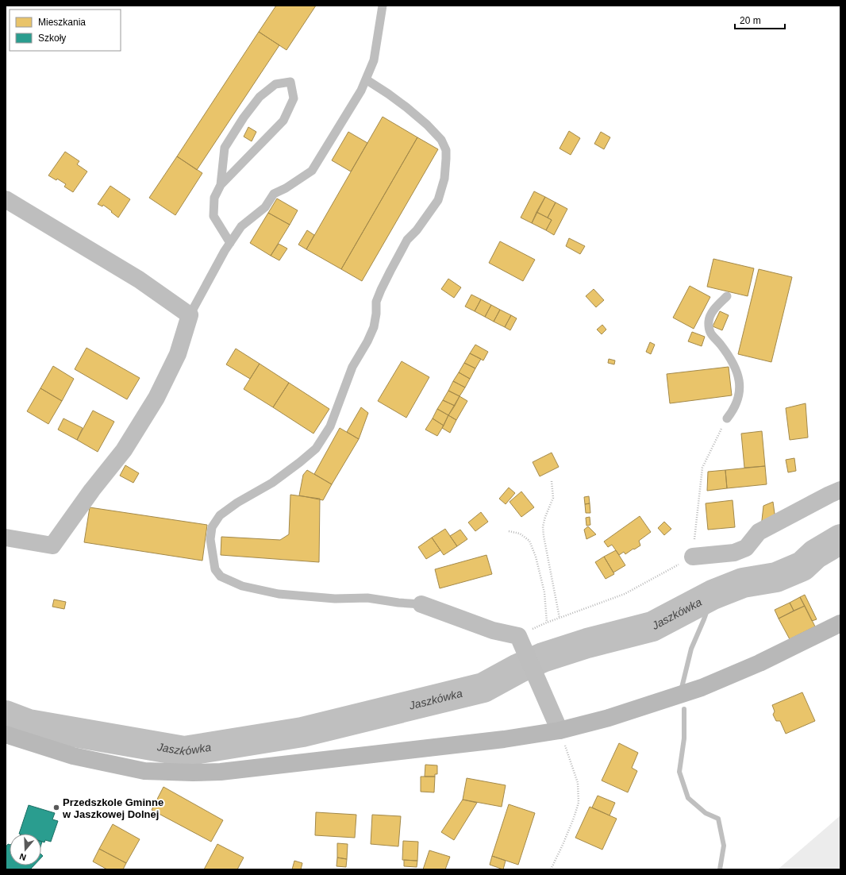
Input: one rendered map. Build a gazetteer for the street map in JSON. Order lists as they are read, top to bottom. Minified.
{"water":["Jaszkówka"],"places":["Przedszkole Gminne w Jaszkowej Dolnej"],"legend":["Mieszkania","Szkoły"],"scale_bar":"20 m","north":"bottom"}
